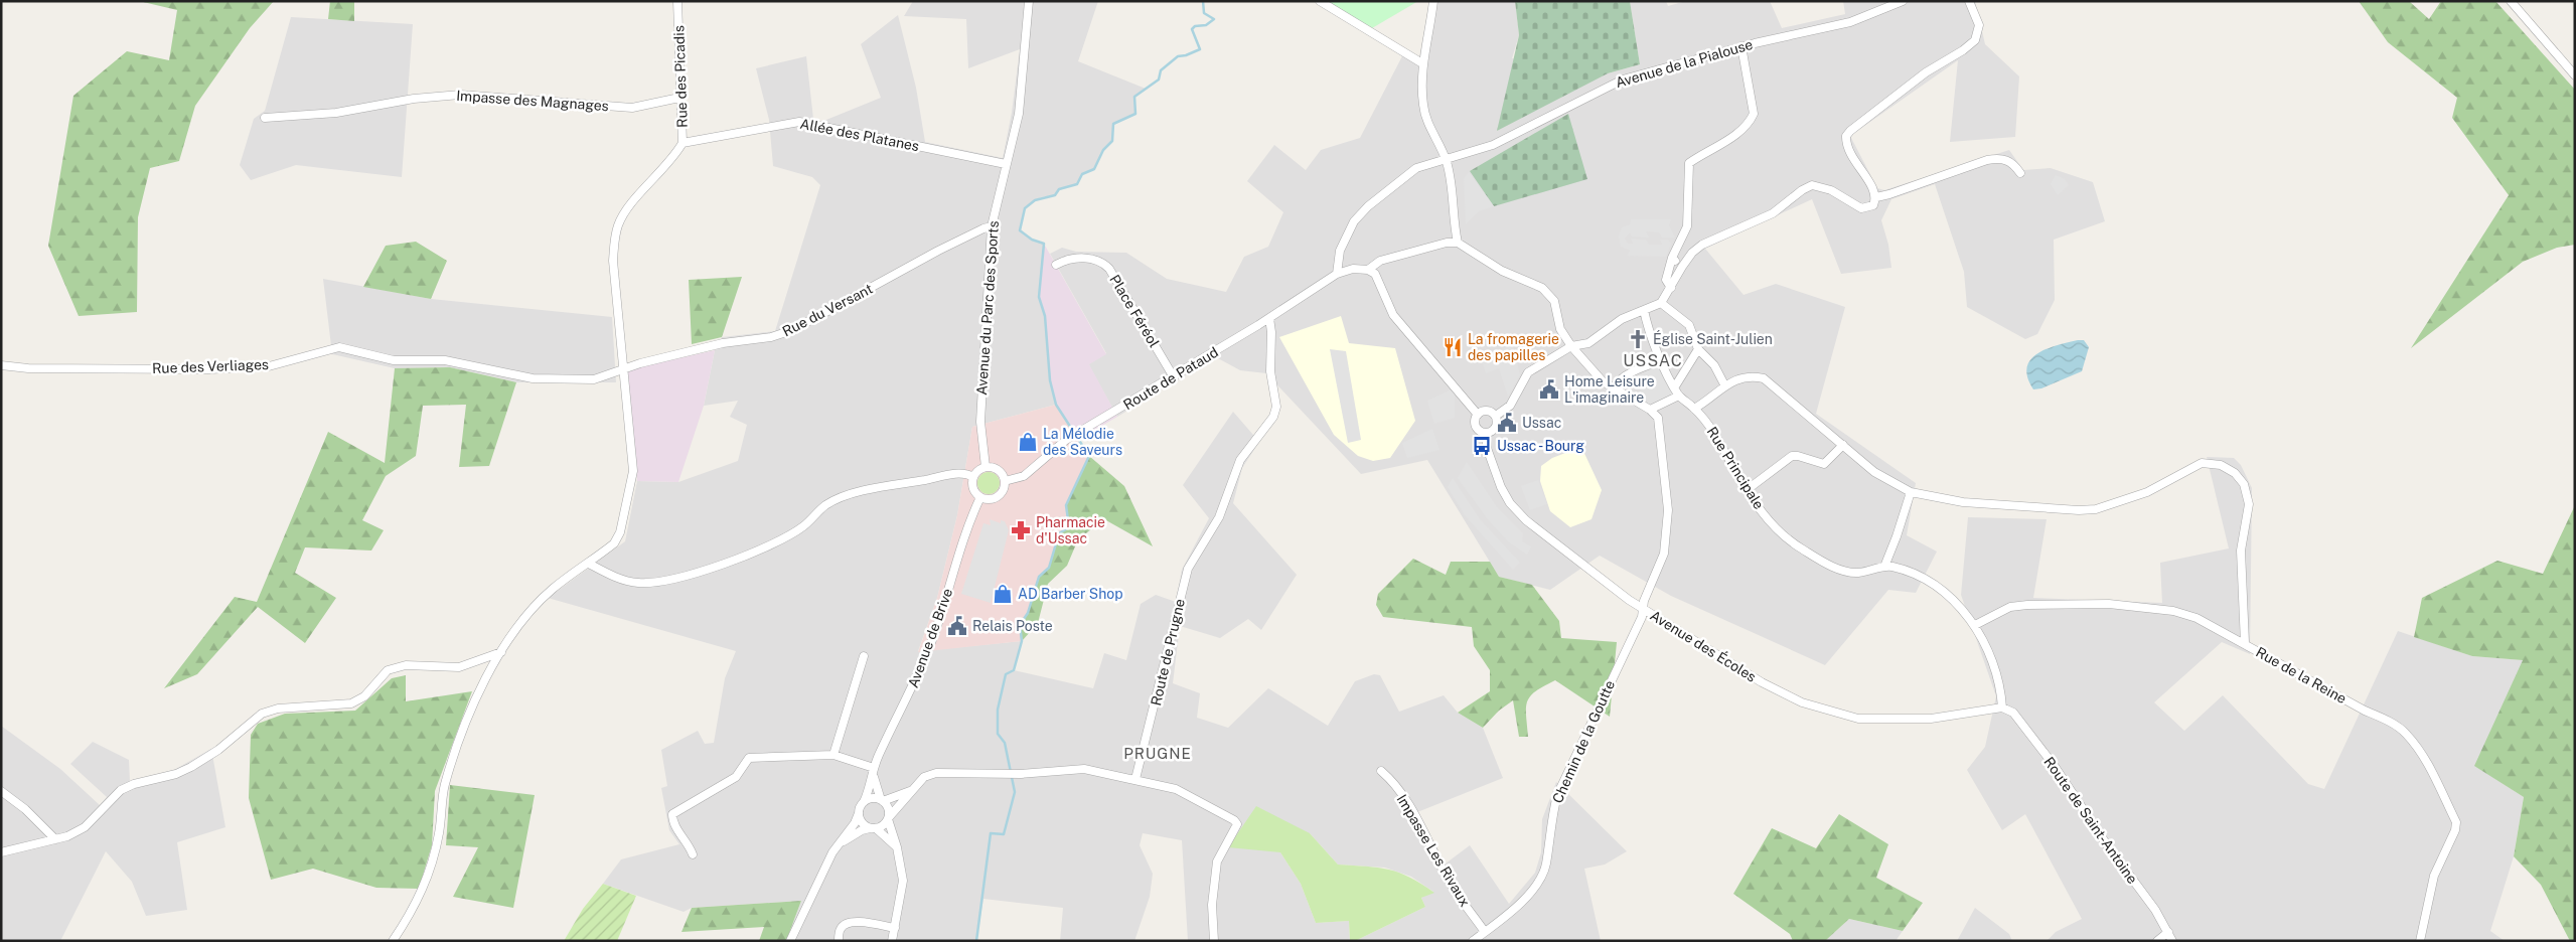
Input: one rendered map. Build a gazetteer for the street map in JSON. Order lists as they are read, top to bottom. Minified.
{"streets":{"street":["Avenue de la Pialouse","Rue des Picadis","Impasse des Magnages","Allée des Platanes","Avenue du Parc des Sports","Rue du Versant","Place Féréol","Rue des Verliages","Route de Pataud","Rue Principale","Avenue de Brive","Avenue des Écoles","Route de Prugne","Rue de la Reine","Chemin de la Goutte","Route de Saint-Antoine","Impasse Les Rivaux"]},"crossings":[["Avenue de la Pialouse","Route de Pataud"],["Rue des Picadis","Impasse des Magnages"],["Rue des Picadis","Allée des Platanes"],["Rue des Picadis","Rue du Versant"],["Rue des Picadis","Rue des Verliages"],["Allée des Platanes","Avenue du Parc des Sports"],["Avenue du Parc des Sports","Rue du Versant"],["Avenue du Parc des Sports","Route de Pataud"],["Avenue du Parc des Sports","Avenue de Brive"],["Rue du Versant","Rue des Verliages"],["Place Féréol","Route de Pataud"],["Route de Pataud","Avenue de Brive"],["Route de Pataud","Route de Prugne"],["Rue Principale","Avenue des Écoles"],["Rue Principale","Rue de la Reine"],["Rue Principale","Route de Saint-Antoine"],["Avenue des Écoles","Chemin de la Goutte"],["Avenue des Écoles","Route de Saint-Antoine"],["Chemin de la Goutte","Impasse Les Rivaux"]],"districts":["USSAC","PRUGNE"],"places":{"church":["Église Saint-Julien"],"restaurant":["La fromagerie des papilles"],"public building":["Home Leisure L'imaginaire","Ussac","Relais Poste"],"shop":["La Mélodie des Saveurs","AD Barber Shop"],"bus stop":["Ussac - Bourg"],"pharmacy":["Pharmacie d'Ussac"]}}
